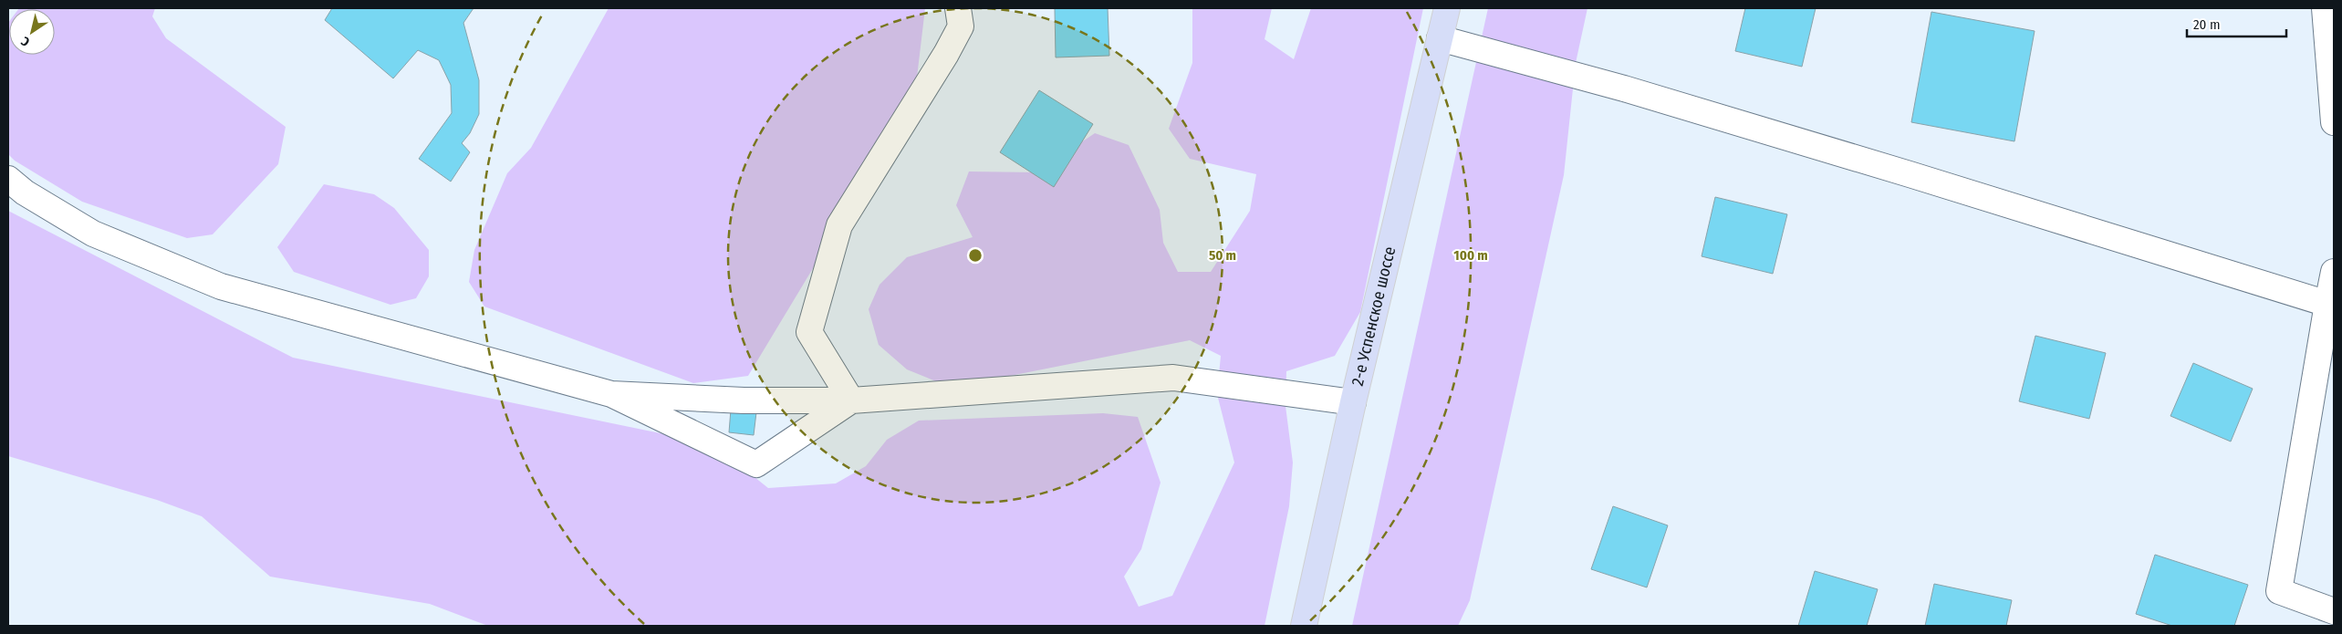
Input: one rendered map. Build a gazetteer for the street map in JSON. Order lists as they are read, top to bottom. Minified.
{"streets":{"main road":["2-е Успенское шоссе"]},"scale_bar":"20 m","north":"bottom left","rings":["50 m","100 m"]}
